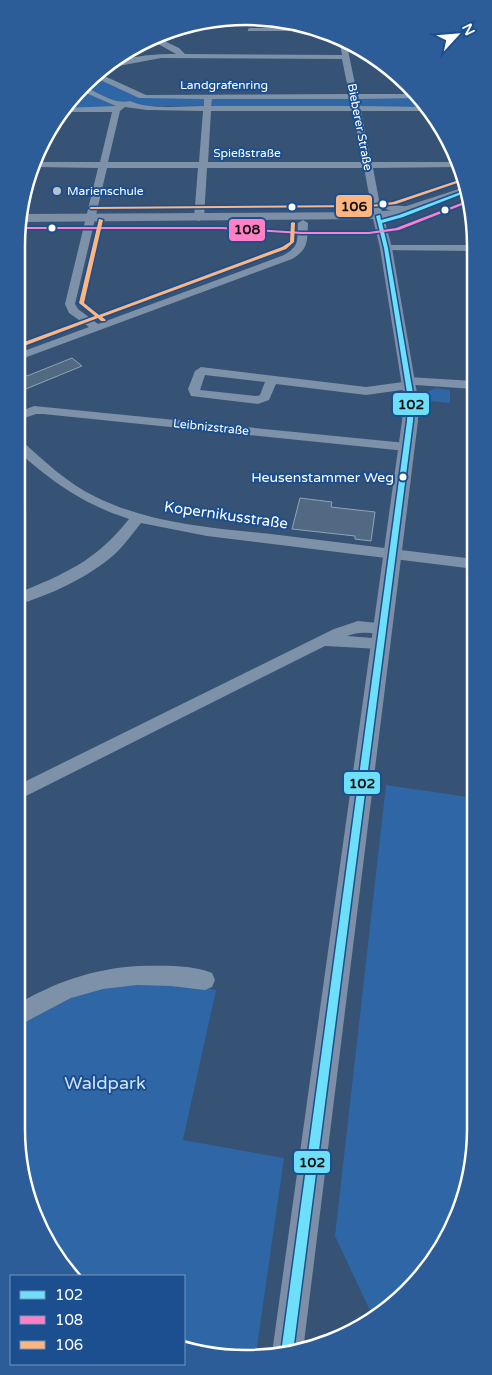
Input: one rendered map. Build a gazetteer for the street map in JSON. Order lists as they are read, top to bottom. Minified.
{"streets":{"main road":["Bieberer Straße"],"street":["Landgrafenring","Spießstraße","Leibnizstraße","Kopernikusstraße"]},"crossings":[["Landgrafenring","Bieberer Straße"],["Bieberer Straße","Spießstraße"],["Bieberer Straße","Leibnizstraße"],["Bieberer Straße","Kopernikusstraße"]],"parks":["Waldpark"],"places":["Marienschule","Heusenstammer Weg"],"lines":["transit line 106","transit line 102","transit line 108"],"legend":["102","108","106"],"north":"top right"}
